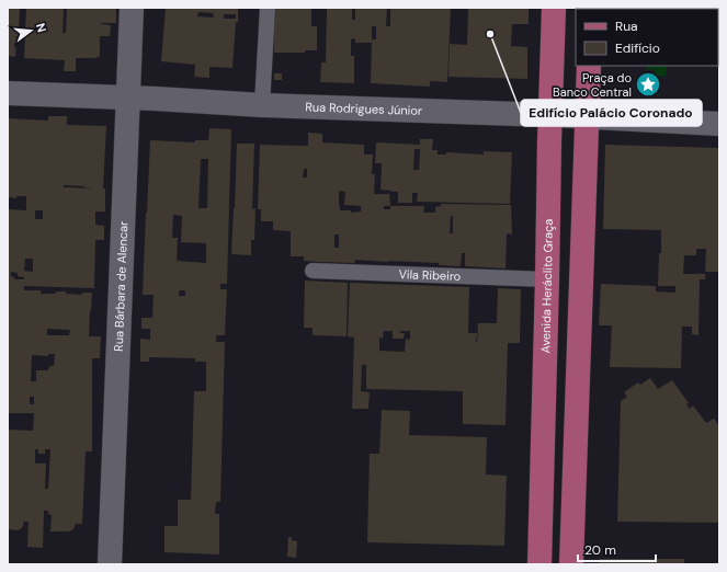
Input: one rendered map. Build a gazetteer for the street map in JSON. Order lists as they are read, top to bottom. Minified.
{"streets":{"main road":["Avenida Heráclito Graça"],"street":["Rua Rodrigues Júnior","Rua Bárbara de Alencar"],"lane":["Vila Ribeiro"]},"crossings":[["Rua Rodrigues Júnior","Rua Bárbara de Alencar"],["Rua Rodrigues Júnior","Avenida Heráclito Graça"],["Vila Ribeiro","Avenida Heráclito Graça"]],"places":{"other":["Edifício Palácio Coronado"],"place":["Praça do Banco Central"]},"legend":["Rua","Edifício"],"scale_bar":"20 m","north":"right"}
